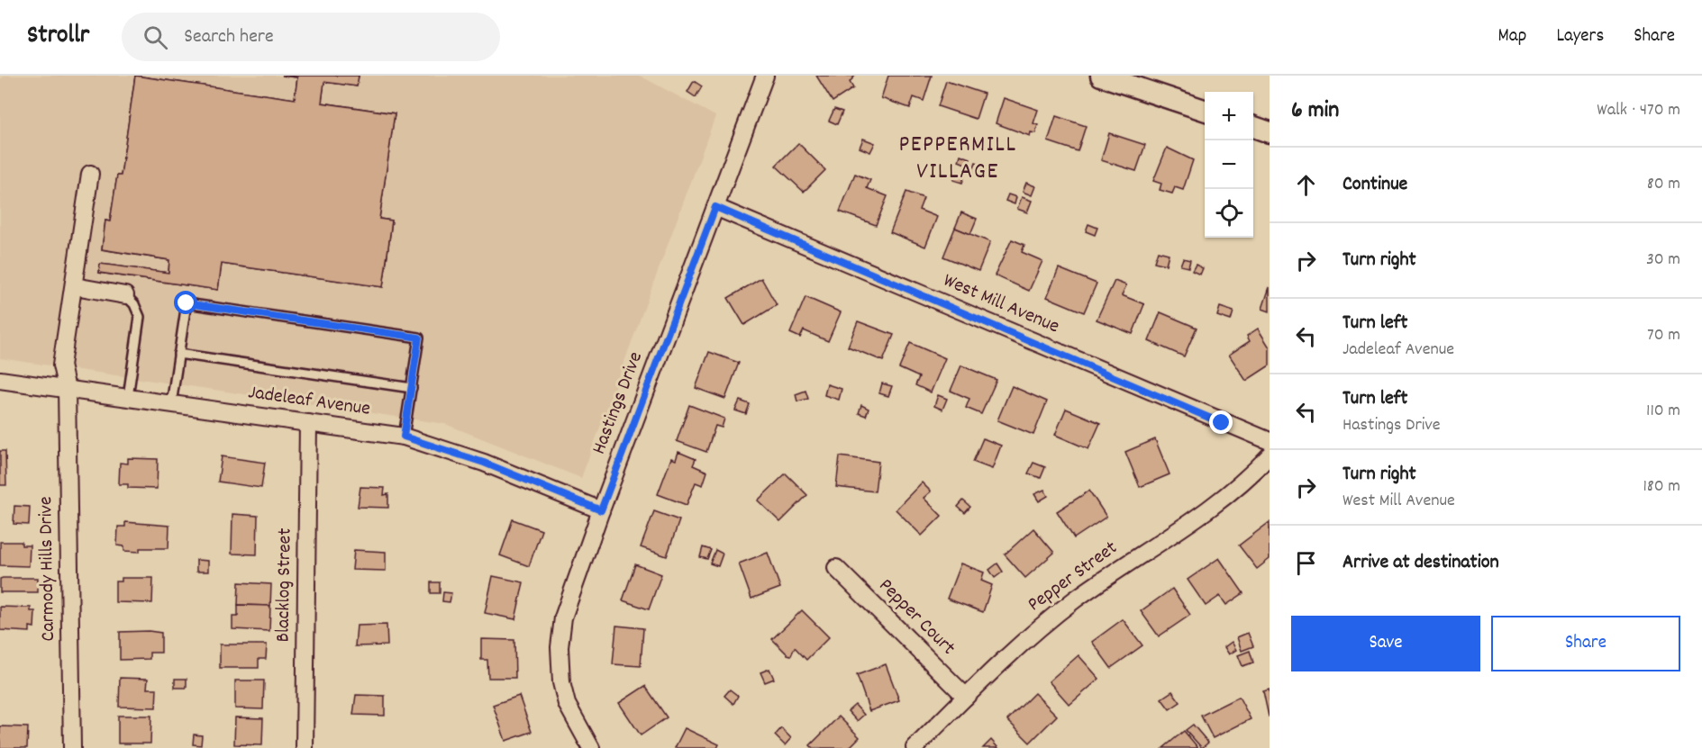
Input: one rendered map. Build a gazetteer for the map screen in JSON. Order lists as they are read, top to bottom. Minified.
{"streets":{"street":["West Mill Avenue","Jadeleaf Avenue","Hastings Drive","Carmody Hills Drive","Pepper Street","Blacklog Street","Pepper Court"]},"crossings":[["West Mill Avenue","Hastings Drive"],["Jadeleaf Avenue","Hastings Drive"],["Jadeleaf Avenue","Carmody Hills Drive"],["Jadeleaf Avenue","Blacklog Street"],["Pepper Street","Pepper Court"]],"districts":["PEPPERMILL VILLAGE"],"page":{"header":"Strollr","search":"Search here","nav":["Map","Layers","Share"],"heading":["6 min","Walk · 470 m"],"map_buttons":["+","−"],"list":[["Continue","80 m"],["Turn right","30 m"],["Turn left","Jadeleaf Avenue","70 m"],["Turn left","Hastings Drive","110 m"],["Turn right","West Mill Avenue","180 m"],"Arrive at destination"],"buttons":["Save","Share"]}}
